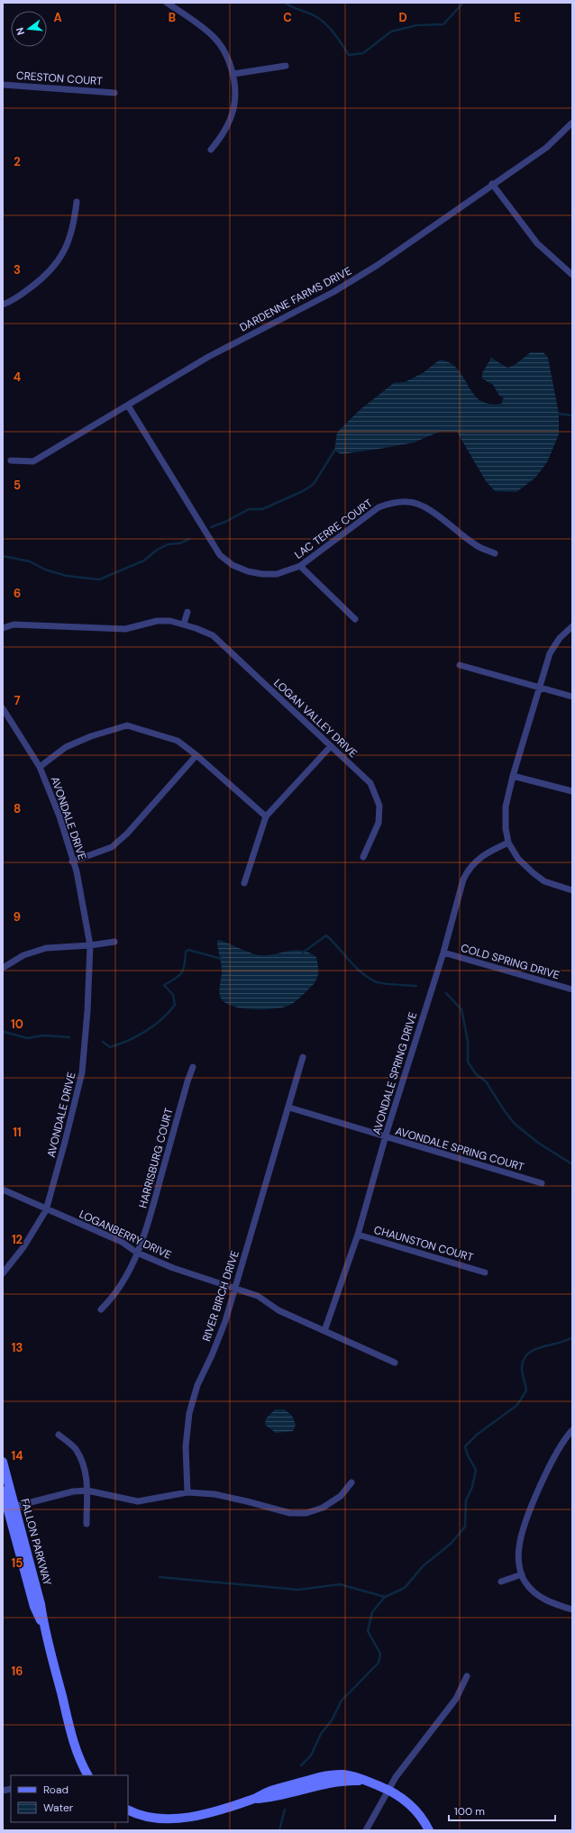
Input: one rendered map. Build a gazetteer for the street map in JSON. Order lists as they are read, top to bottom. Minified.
{"streets":{"street":["CRESTON COURT","DARDENNE FARMS DRIVE","LAC TERRE COURT","LOGAN VALLEY DRIVE","AVONDALE DRIVE","COLD SPRING DRIVE","AVONDALE SPRING DRIVE","AVONDALE SPRING COURT","HARRISBURG COURT","LOGANBERRY DRIVE","CHAUNSTON COURT","RIVER BIRCH DRIVE","FALLON PARKWAY"]},"crossings":[["DARDENNE FARMS DRIVE","LAC TERRE COURT"],["AVONDALE DRIVE","LOGANBERRY DRIVE"],["COLD SPRING DRIVE","AVONDALE SPRING DRIVE"],["AVONDALE SPRING DRIVE","AVONDALE SPRING COURT"],["AVONDALE SPRING DRIVE","LOGANBERRY DRIVE"],["AVONDALE SPRING DRIVE","CHAUNSTON COURT"],["AVONDALE SPRING COURT","RIVER BIRCH DRIVE"],["HARRISBURG COURT","LOGANBERRY DRIVE"],["LOGANBERRY DRIVE","RIVER BIRCH DRIVE"]],"legend":["Road","Water"],"scale_bar":"100 m","north":"left","grid":{"columns":["A","B","C","D","E"],"rows":["2","3","4","5","6","7","8","9","10","11","12","13","14","15","16"]}}
